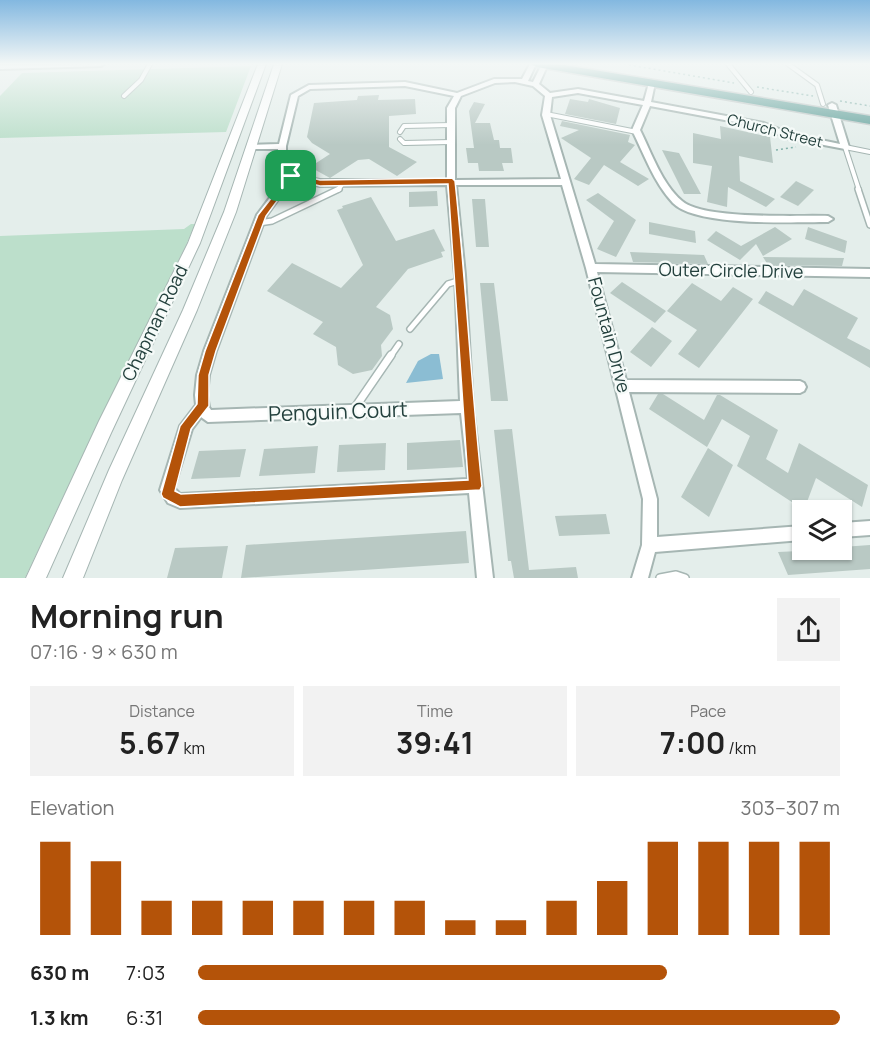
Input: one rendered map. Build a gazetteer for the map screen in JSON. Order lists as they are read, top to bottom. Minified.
{"streets":{"street":["Church Street","Outer Circle Drive","Chapman Road","Fountain Drive","Penguin Court"]},"crossings":[["Church Street","Fountain Drive"],["Outer Circle Drive","Fountain Drive"]],"page":{"heading":["Morning run","07:16 · 9 × 630 m"],"stats":[["Distance","5.67 km"],["Time","39:41"],["Pace","7:00 /km"]],"chart":["Elevation","303–307 m"],"list":[{"name":"630 m","note":"7:03"},{"name":"1.3 km","note":"6:31"}]}}
